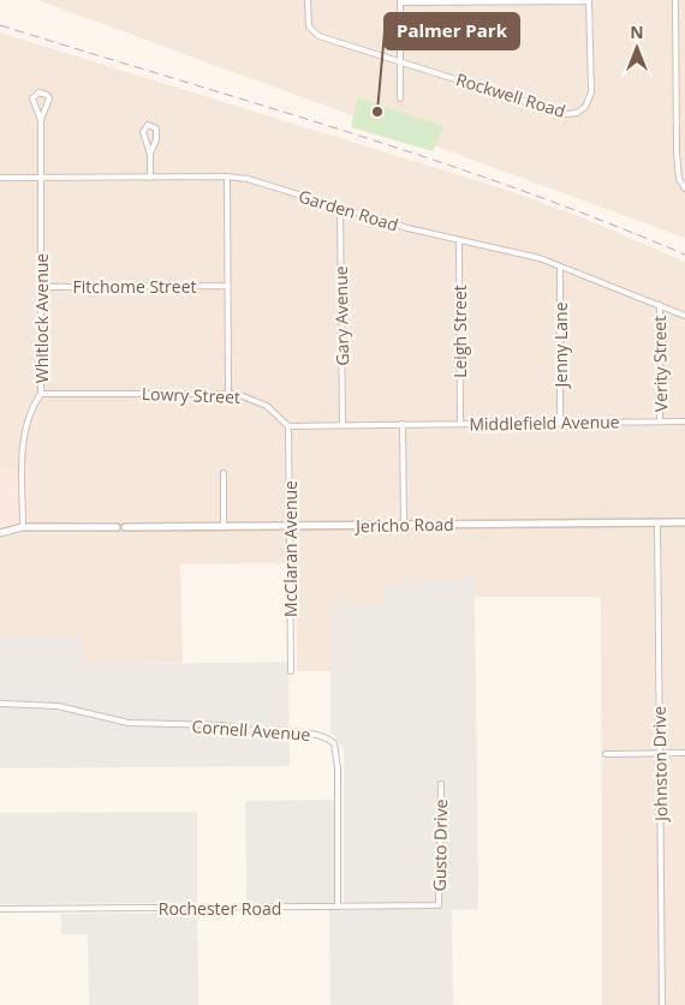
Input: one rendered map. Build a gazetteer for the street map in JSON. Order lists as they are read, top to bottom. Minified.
{"streets":{"main road":["Jericho Road"],"street":["Rockwell Road","Garden Road","Fitchome Street","Gary Avenue","Whitlock Avenue","Leigh Street","Jenny Lane","Verity Street","Lowry Street","Middlefield Avenue","McClaran Avenue","Cornell Avenue","Johnston Drive","Gusto Drive","Rochester Road"]},"crossings":[["Garden Road","Gary Avenue"],["Garden Road","Whitlock Avenue"],["Garden Road","Leigh Street"],["Garden Road","Jenny Lane"],["Garden Road","Verity Street"],["Fitchome Street","Whitlock Avenue"],["Whitlock Avenue","Lowry Street"],["Leigh Street","Middlefield Avenue"],["Jenny Lane","Middlefield Avenue"],["Verity Street","Middlefield Avenue"],["Lowry Street","McClaran Avenue"],["Jericho Road","McClaran Avenue"],["Jericho Road","Johnston Drive"],["Cornell Avenue","Rochester Road"],["Gusto Drive","Rochester Road"]],"places":["Palmer Park"],"north":"top"}
